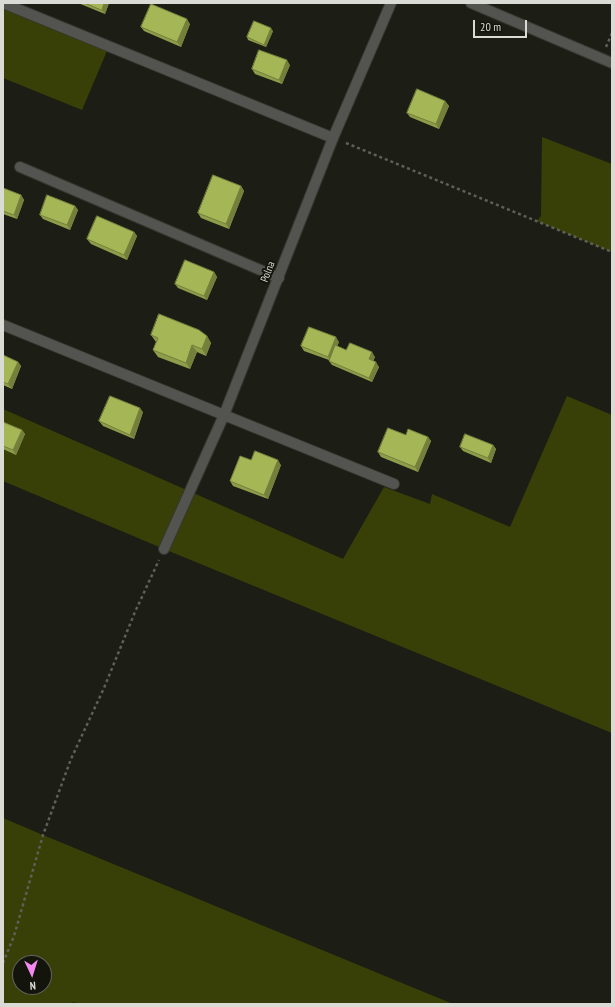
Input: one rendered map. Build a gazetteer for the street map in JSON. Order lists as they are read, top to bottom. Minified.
{"streets":{"street":["Polna"]},"scale_bar":"20 m","north":"bottom"}
